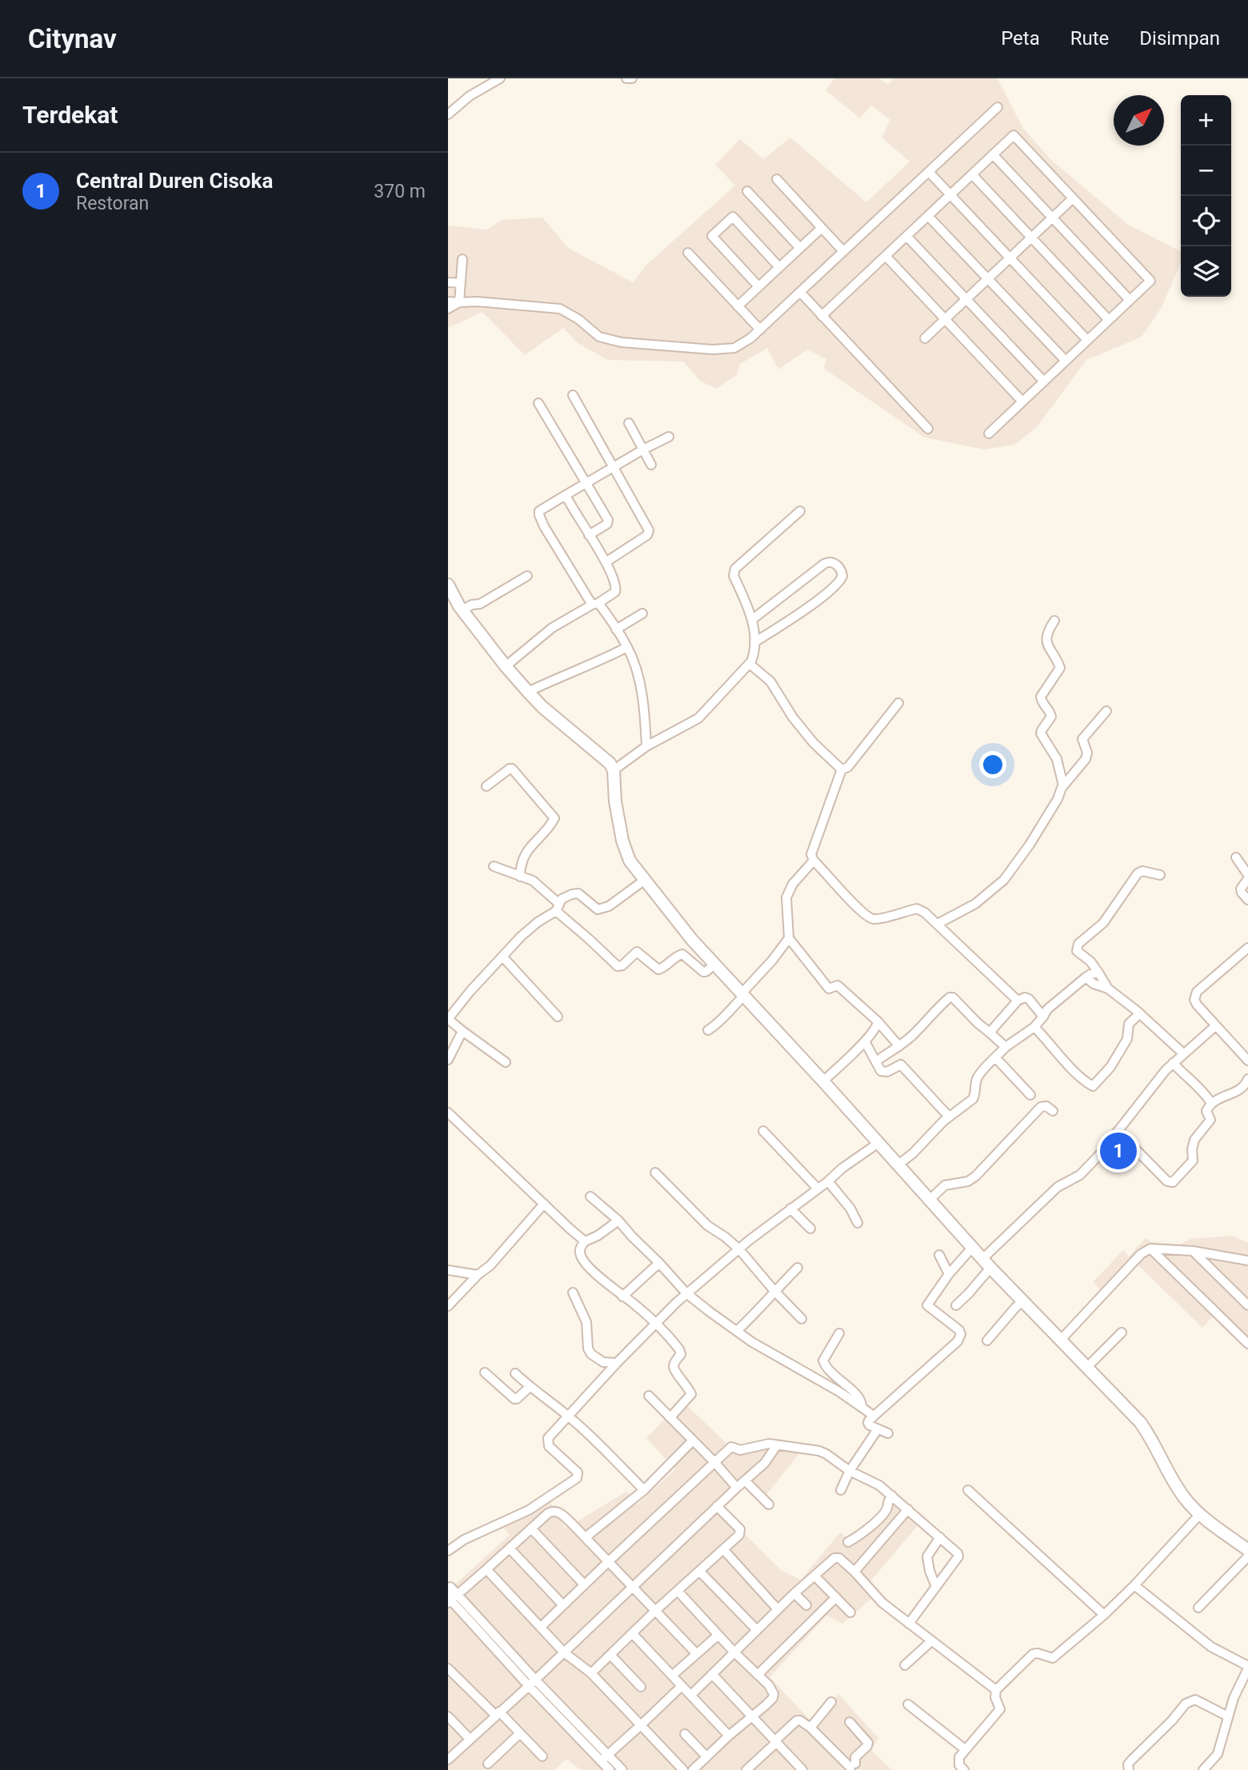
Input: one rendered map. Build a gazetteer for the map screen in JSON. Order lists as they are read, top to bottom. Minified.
{"north":"top right","page":{"header":"Citynav","nav":["Peta","Rute","Disimpan"],"heading":"Terdekat","map_buttons":["+","−"],"list":[{"mark":"1","name":"Central Duren Cisoka","note":"Restoran","value":"370 m"}],"pins":"1"}}
